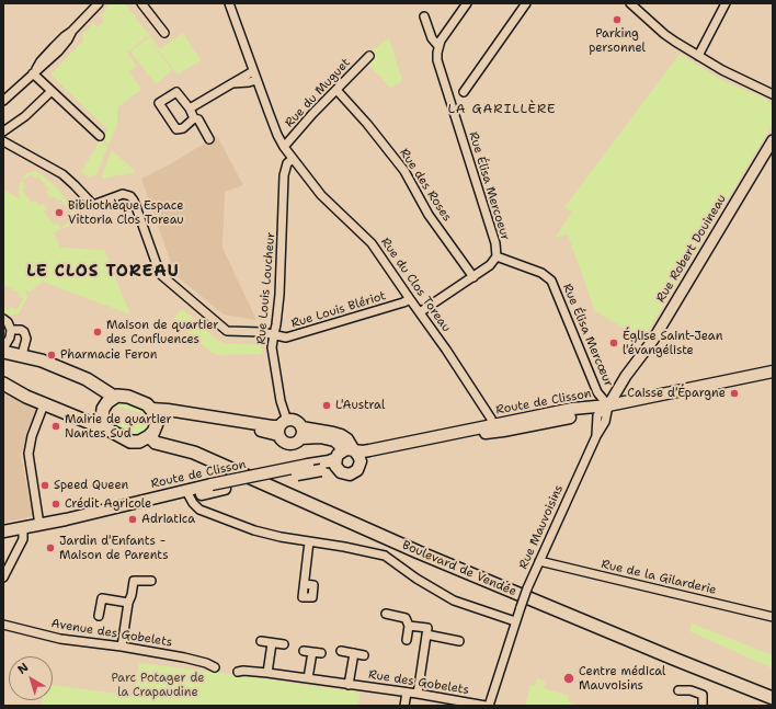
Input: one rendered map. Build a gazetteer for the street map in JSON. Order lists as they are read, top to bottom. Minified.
{"streets":{"main road":["Route de Clisson","Boulevard de Vendée"],"street":["Rue du Muguet","Rue des Roses","Rue Élisa Mercoeur","Rue Robert Douineau","Rue du Clos Toreau","Rue Louis Loucheur","Rue Louis Blériot","Rue Élisa Mercœur","Rue Mauvoisins","Rue de la Gilarderie","Avenue des Gobelets","Rue des Gobelets"]},"crossings":[["Rue du Muguet","Rue des Roses"],["Rue du Muguet","Rue du Clos Toreau"],["Rue Élisa Mercoeur","Rue Élisa Mercœur"],["Rue Robert Douineau","Rue Élisa Mercœur"],["Rue Robert Douineau","Route de Clisson"],["Rue Robert Douineau","Rue Mauvoisins"],["Rue du Clos Toreau","Rue Louis Loucheur"],["Rue du Clos Toreau","Rue Louis Blériot"],["Rue du Clos Toreau","Route de Clisson"],["Rue Louis Loucheur","Rue Louis Blériot"],["Rue Élisa Mercœur","Route de Clisson"],["Rue Élisa Mercœur","Rue Mauvoisins"],["Route de Clisson","Rue Mauvoisins"],["Rue Mauvoisins","Rue de la Gilarderie"],["Rue Mauvoisins","Rue des Gobelets"]],"districts":["LA GARILLÈRE","LE CLOS TOREAU"],"parks":["Parc Potager de la Crapaudine"],"places":["Parking personnel","Bibliothèque Espace Vittoria Clos Toreau","Maison de quartier des Confluences","Église Saint-Jean l'évangéliste","Pharmacie Feron","Caisse d'Épargne","L'Austral","Mairie de quartier Nantes Sud","Speed Queen","Crédit Agricole","Adriatica","Jardin d'Enfants - Maison de Parents","Centre médical Mauvoisins"],"north":"top left"}
